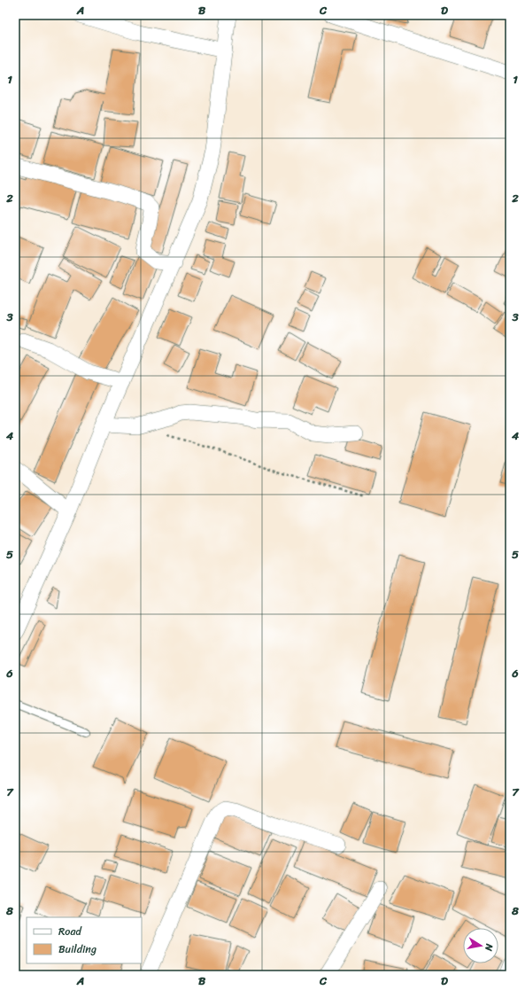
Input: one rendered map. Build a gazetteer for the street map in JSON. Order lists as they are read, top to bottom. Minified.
{"legend":["Road","Building"],"north":"right","grid":{"columns":["A","B","C","D"],"rows":["1","2","3","4","5","6","7","8"]}}
